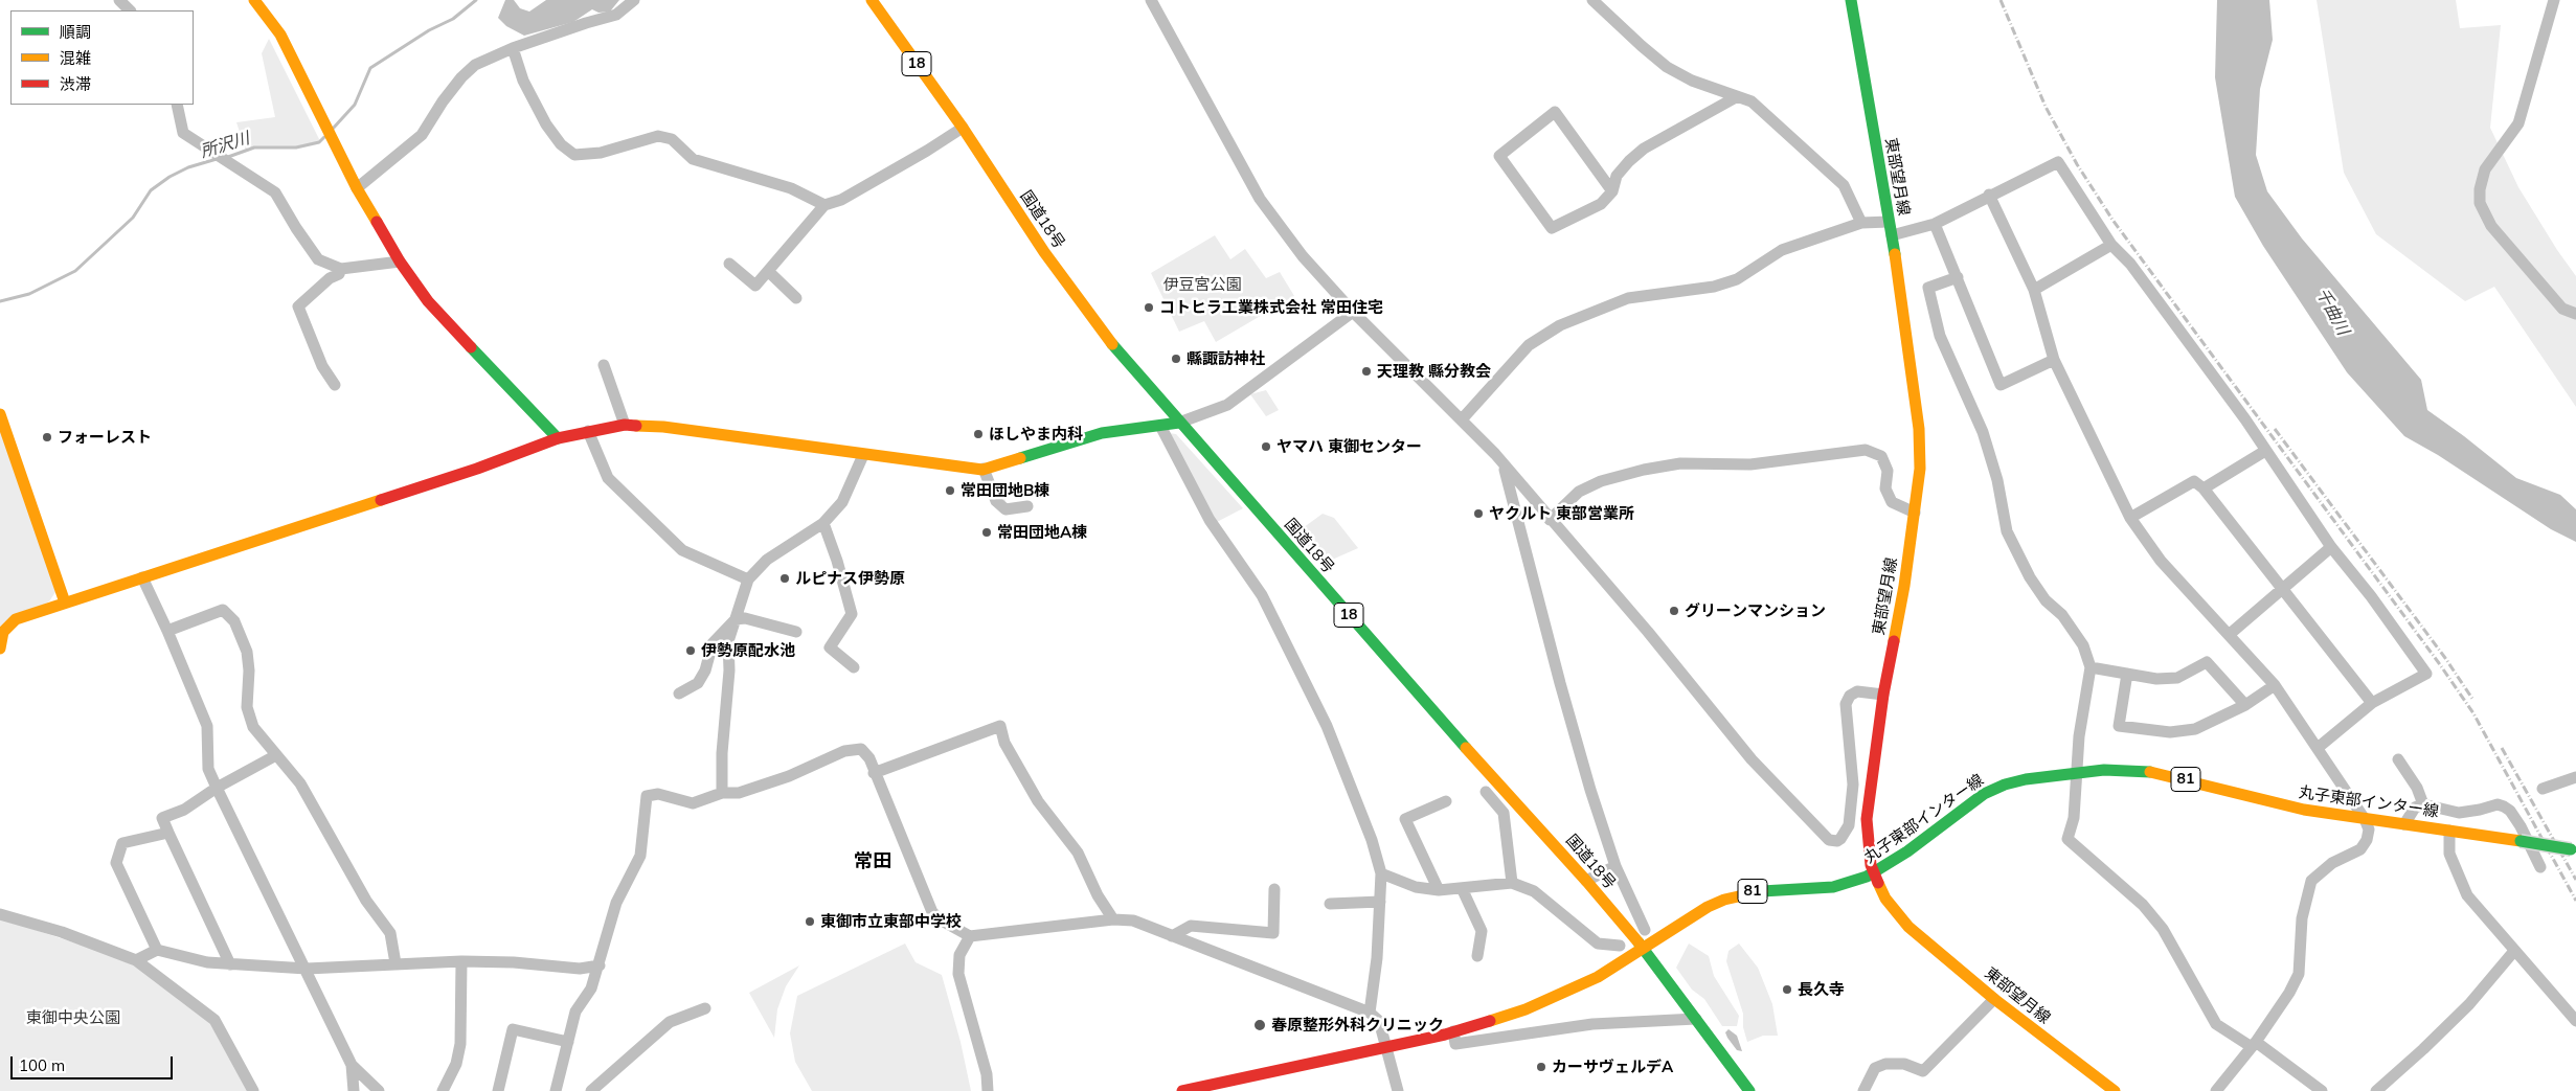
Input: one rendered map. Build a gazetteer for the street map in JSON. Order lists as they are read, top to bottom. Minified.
{"streets":{"main road":["18","東部望月線","国道18号","81","丸子東部インター線"]},"crossings":[["東部望月線","丸子東部インター線"],["国道18号","81"],["国道18号","丸子東部インター線"],["81","丸子東部インター線"]],"districts":["常田"],"water":["所沢川","千曲川"],"parks":["伊豆宮公園","東御中央公園"],"places":["コトヒラ工業株式会社 常田住宅","縣諏訪神社","天理教 縣分教会","ほしやま内科","フォーレスト","ヤマハ 東御センター","常田団地B棟","ヤクルト 東部営業所","常田団地A棟","ルピナス伊勢原","グリーンマンション","伊勢原配水池","東御市立東部中学校","長久寺","春原整形外科クリニック","カーサヴェルデA"],"legend":["順調","混雑","渋滞"],"scale_bar":"100 m"}
